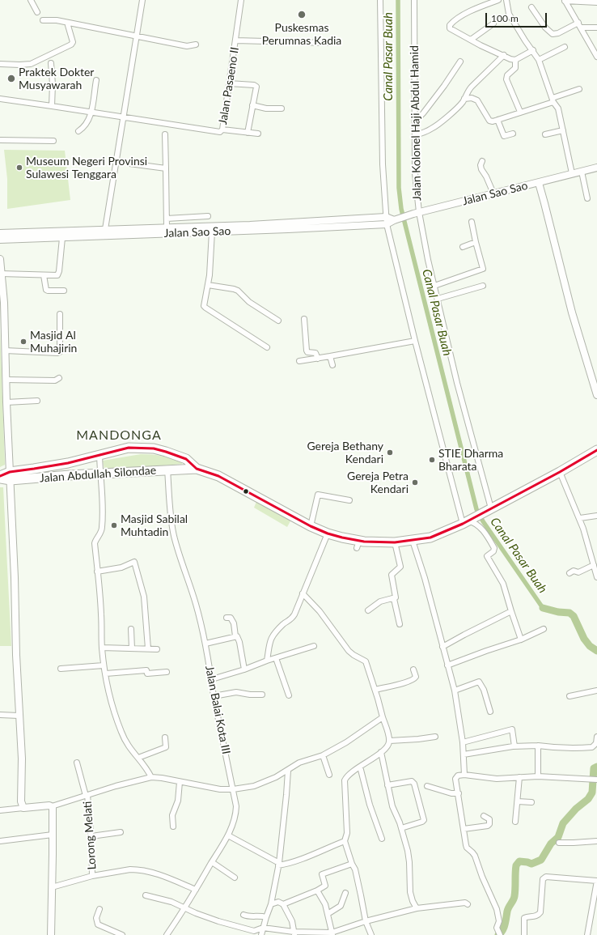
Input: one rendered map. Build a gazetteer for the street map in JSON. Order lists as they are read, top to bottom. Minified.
{"streets":{"highway":["Jalan Abdullah Silondae"],"street":["Jalan Pasaeno II","Jalan Kolonel Haji Abdul Hamid","Jalan Sao Sao","Jalan Balai Kota III","Lorong Melati"]},"crossings":[["Jalan Kolonel Haji Abdul Hamid","Jalan Sao Sao"],["Jalan Abdullah Silondae","Jalan Balai Kota III"]],"districts":["MANDONGA"],"water":["Canal Pasar Buah"],"places":["Puskesmas Perumnas Kadia","Praktek Dokter Musyawarah","Museum Negeri Provinsi Sulawesi Tenggara","Masjid Al Muhajirin","Gereja Bethany Kendari","STIE Dharma Bharata","Gereja Petra Kendari","Masjid Sabilal Muhtadin"],"scale_bar":"100 m"}
